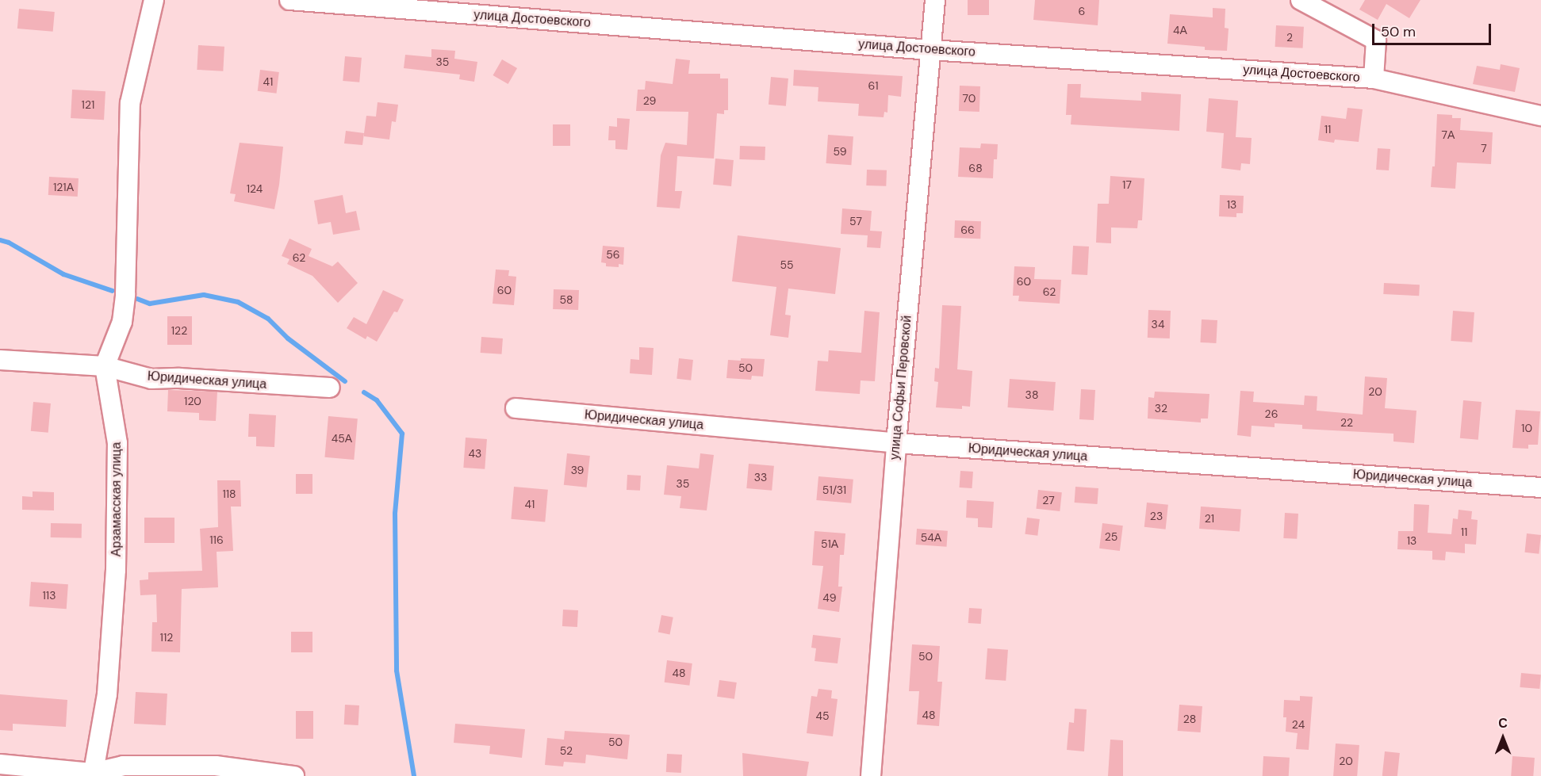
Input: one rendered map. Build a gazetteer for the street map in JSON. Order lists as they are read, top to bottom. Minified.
{"streets":{"street":["улица Достоевского","Юридическая улица","улица Софьи Перовской","Арзамасская улица"]},"crossings":[["улица Достоевского","улица Софьи Перовской"],["Юридическая улица","улица Софьи Перовской"],["Юридическая улица","Арзамасская улица"]],"house_numbers":["6","4А","2","35","41","61","70","29","121","11","7А","7","59","68","17","121А","124","13","57","66","56","62","55","60","60","62","58","34","122","50","20","38","120","32","26","22","10","45А","43","39","33","35","51/31","118","27","41","23","21","11","25","54А","116","13","51А","113","49","112","50","48","48","45","28","24","50","52","20"],"scale_bar":"50 m","north":"top"}
